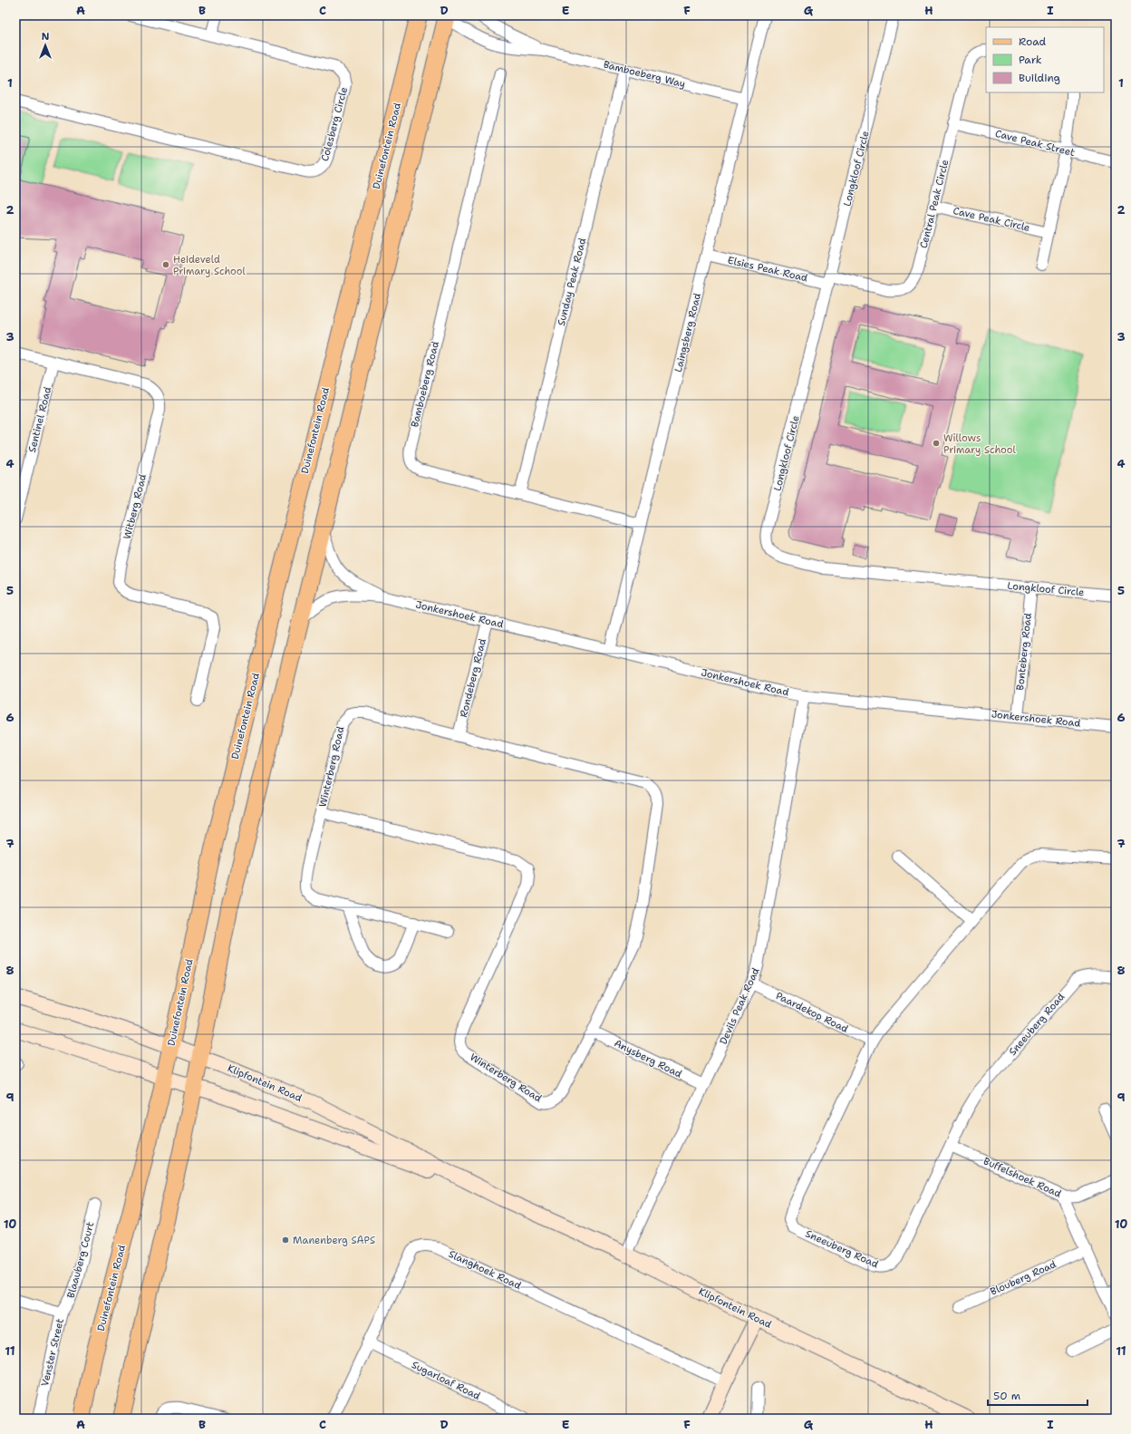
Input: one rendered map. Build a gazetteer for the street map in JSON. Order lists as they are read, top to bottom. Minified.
{"streets":{"main road":["Duinefontein Road","Klipfontein Road"],"street":["Bamboeberg Way","Colesberg Circle","Cave Peak Street","Longkloof Circle","Central Peak Circle","Cave Peak Circle","Elsies Peak Road","Sunday Peak Road","Laingsberg Road","Bamboeberg Road","Sentinel Road","Witberg Road","Jonkershoek Road","Bonteberg Road","Rondeberg Road","Winterberg Road","Devils Peak Road","Paardekop Road","Sneeuberg Road","Anysberg Road","Buffelshoek Road","Blaauberg Court","Slanghoek Road","Blouberg Road","Venster Street","Sugarloaf Road"]},"crossings":[["Bamboeberg Way","Sunday Peak Road"],["Bamboeberg Way","Laingsberg Road"],["Cave Peak Street","Central Peak Circle"],["Duinefontein Road","Klipfontein Road"],["Longkloof Circle","Central Peak Circle"],["Longkloof Circle","Elsies Peak Road"],["Longkloof Circle","Bonteberg Road"],["Central Peak Circle","Cave Peak Circle"],["Central Peak Circle","Elsies Peak Road"],["Elsies Peak Road","Laingsberg Road"],["Sunday Peak Road","Bamboeberg Road"],["Laingsberg Road","Bamboeberg Road"],["Laingsberg Road","Jonkershoek Road"],["Sentinel Road","Witberg Road"],["Jonkershoek Road","Bonteberg Road"],["Jonkershoek Road","Rondeberg Road"],["Jonkershoek Road","Devils Peak Road"],["Rondeberg Road","Winterberg Road"],["Winterberg Road","Anysberg Road"],["Devils Peak Road","Paardekop Road"],["Devils Peak Road","Anysberg Road"],["Devils Peak Road","Klipfontein Road"],["Paardekop Road","Sneeuberg Road"],["Sneeuberg Road","Buffelshoek Road"],["Blaauberg Court","Venster Street"],["Slanghoek Road","Sugarloaf Road"]],"places":["Heideveld Primary School","Willows Primary School","Manenberg SAPS"],"legend":["Road","Park","Building"],"scale_bar":"50 m","north":"top","grid":{"columns":["A","B","C","D","E","F","G","H","I"],"rows":["1","2","3","4","5","6","7","8","9","10","11"]}}
